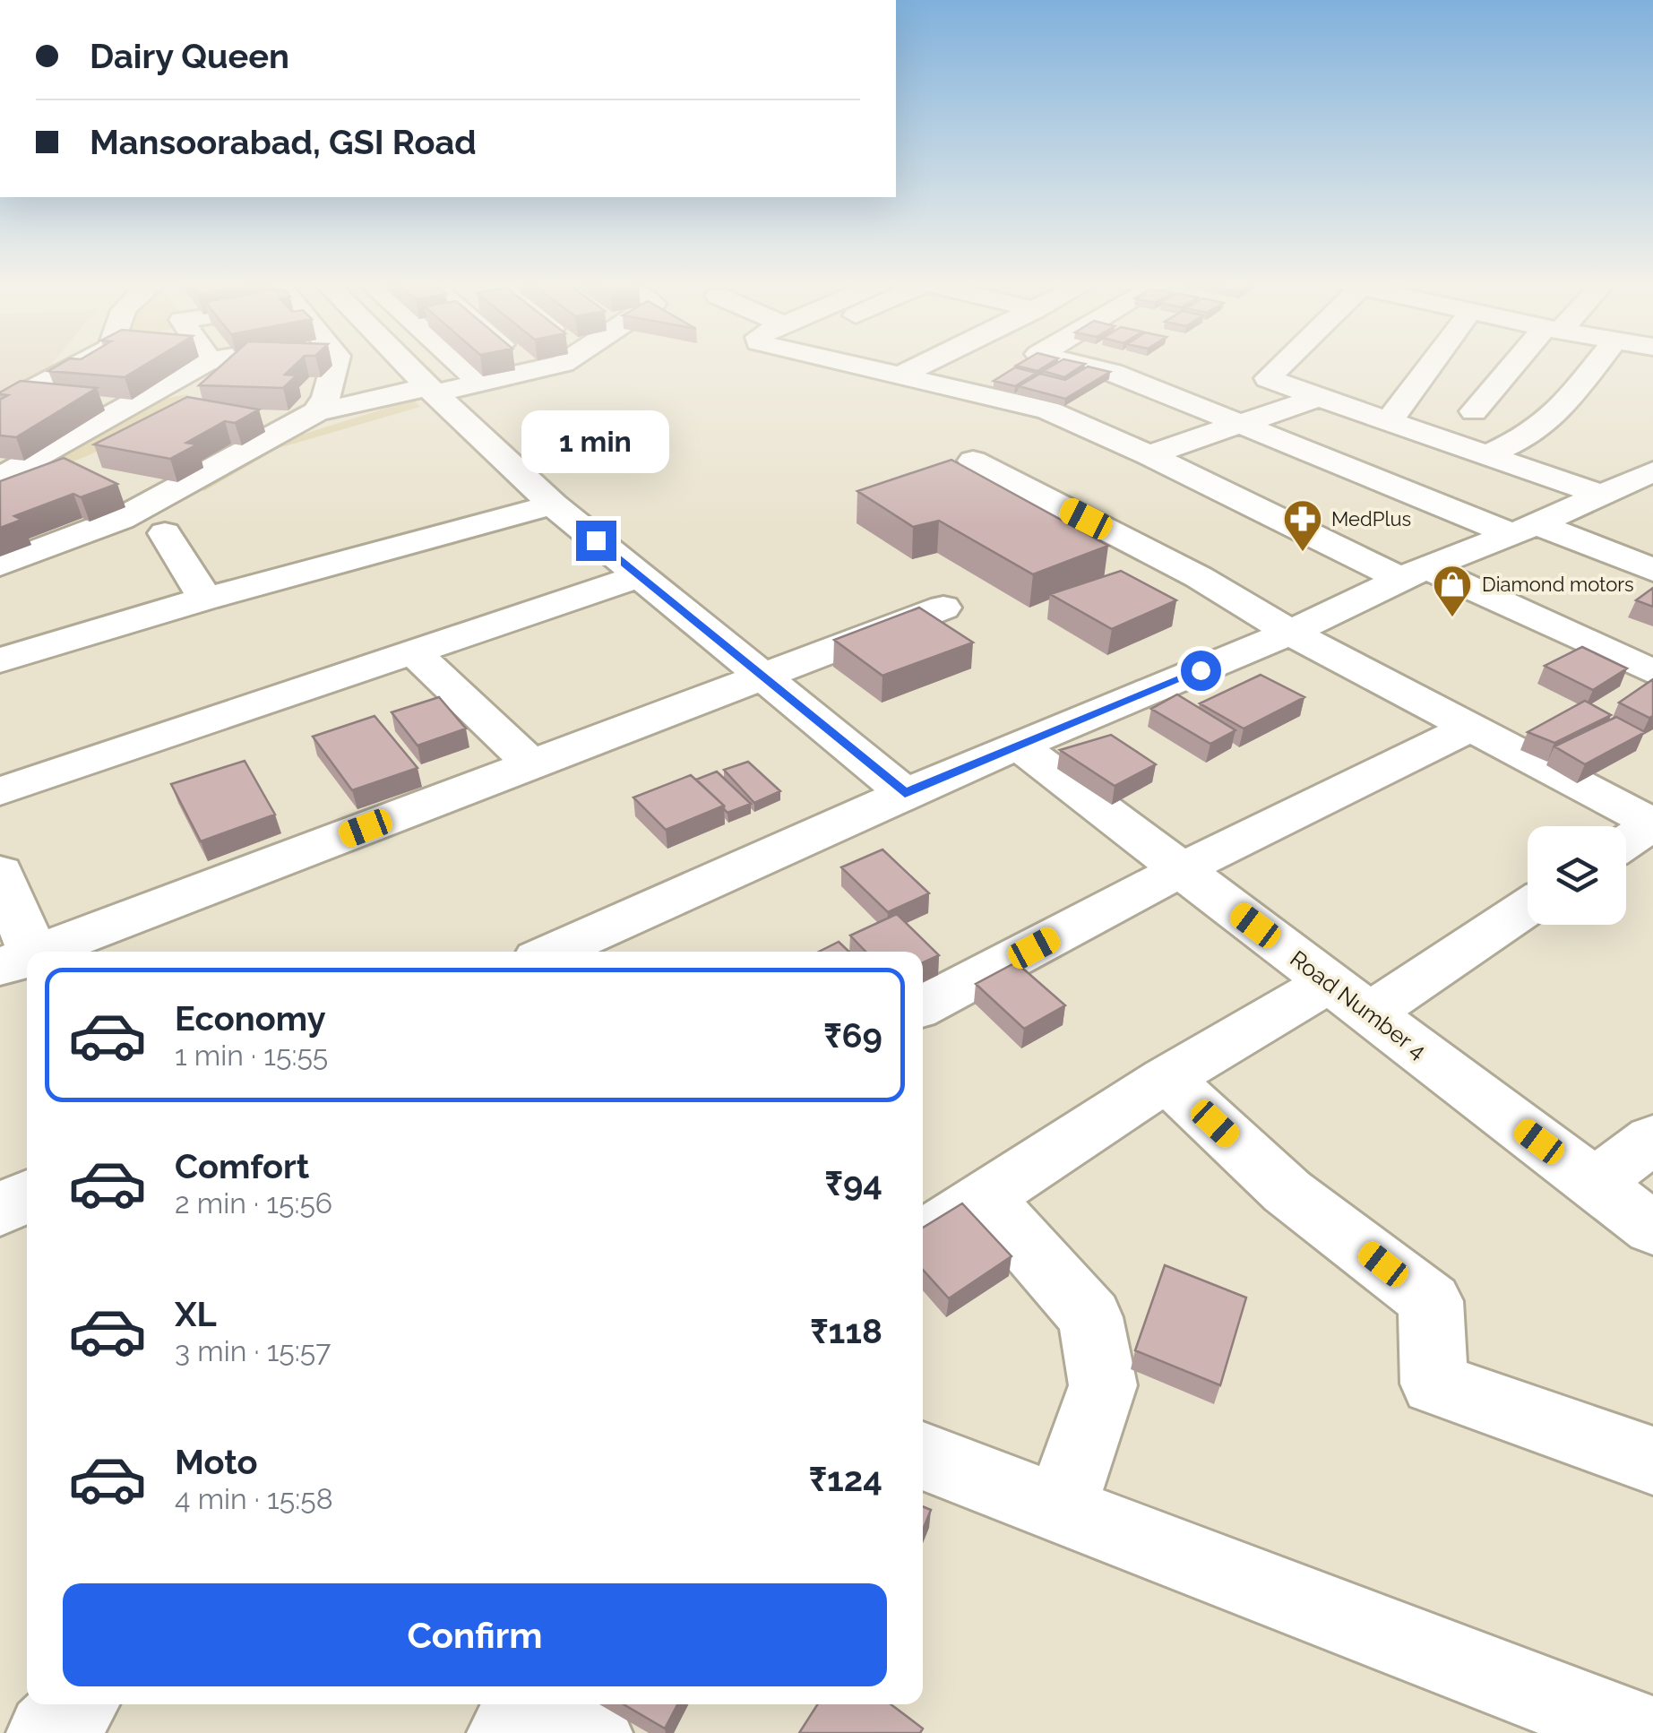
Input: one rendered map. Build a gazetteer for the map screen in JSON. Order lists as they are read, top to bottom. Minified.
{"streets":{"street":["Road Number 4"]},"places":{"pharmacy":["MedPlus"],"shop":["Diamond motors"]},"page":{"banner":["Dairy Queen","Mansoorabad, GSI Road"],"bubble":"1 min","list":[{"name":"Economy","note":"1 min · 15:55","value":"₹69"},{"name":"Comfort","note":"2 min · 15:56","value":"₹94"},{"name":"XL","note":"3 min · 15:57","value":"₹118"},{"name":"Moto","note":"4 min · 15:58","value":"₹124"}],"buttons":"Confirm"}}
